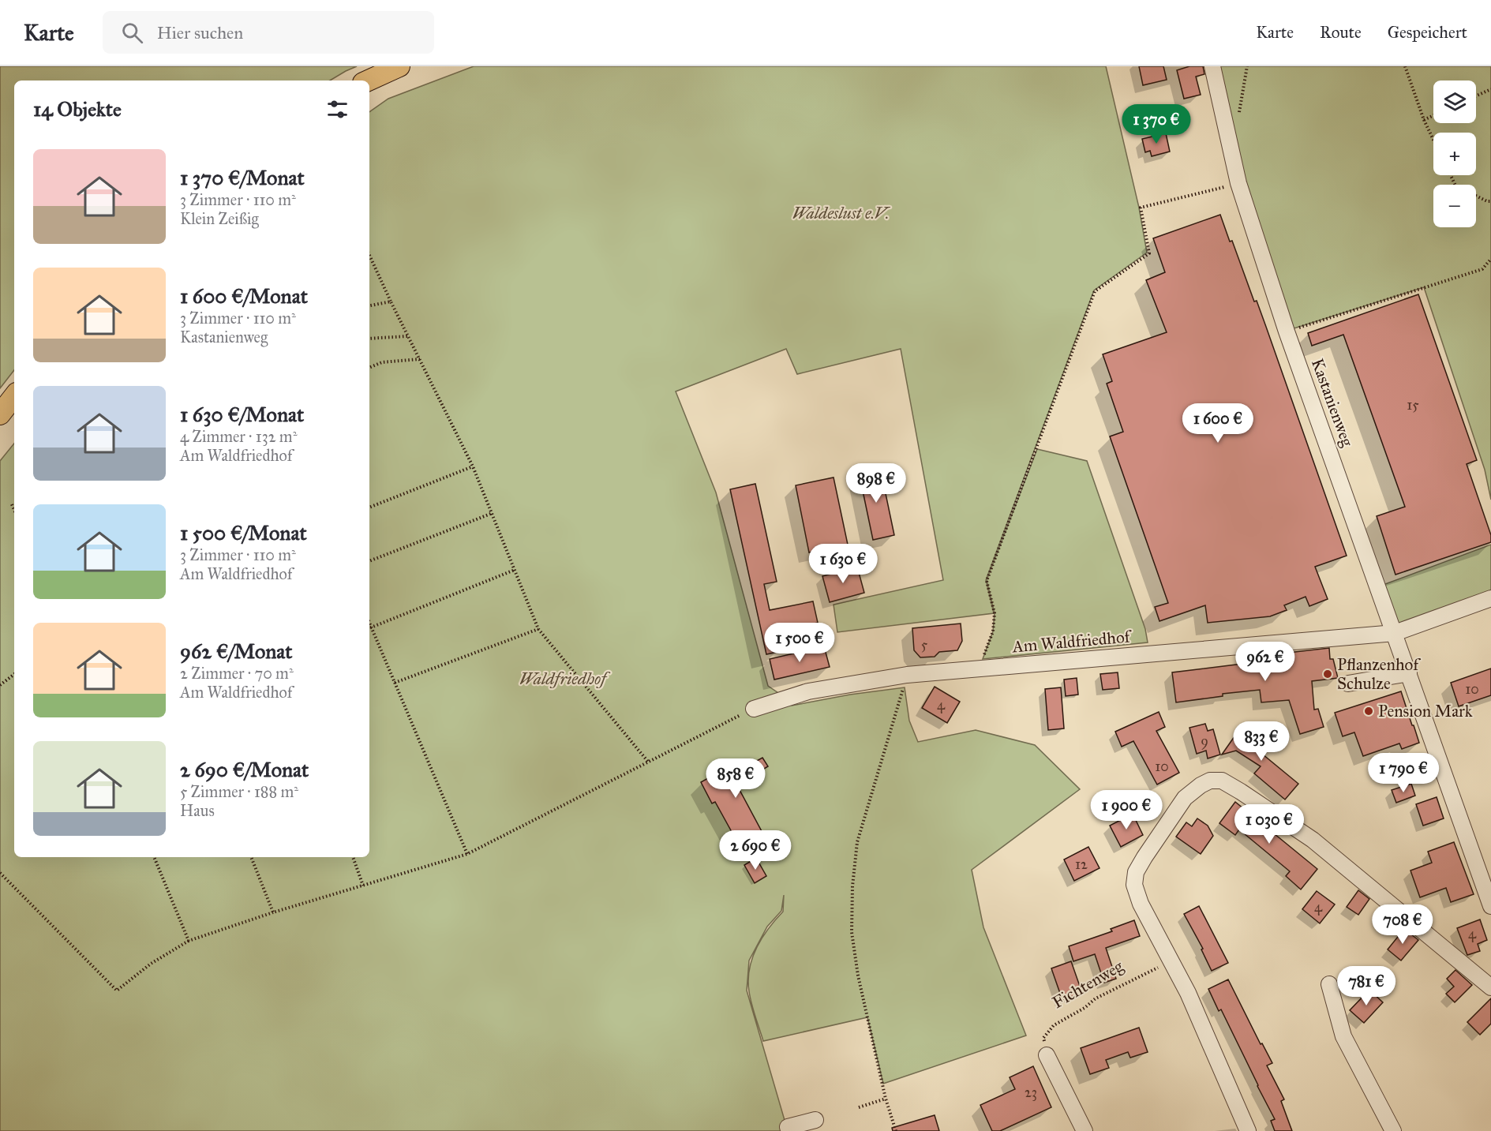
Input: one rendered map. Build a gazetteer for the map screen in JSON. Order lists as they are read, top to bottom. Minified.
{"streets":{"street":["Kastanienweg","Am Waldfriedhof"],"path":["Fichtenweg"]},"crossings":[["Kastanienweg","Am Waldfriedhof"]],"parks":["Waldeslust e.V.","Waldfriedhof"],"places":["Pflanzenhof Schulze","Pension Mark"],"house_numbers":["15","5","10","4","9","10","12","4","4","23"],"page":{"header":"Karte","search":"Hier suchen","nav":["Karte","Route","Gespeichert"],"map_buttons":["+","−"],"heading":"14 Objekte","price":["1 370 €","1 600 €","898 €","1 630 €","1 500 €","962 €","833 €","1 790 €","858 €","1 900 €","1 030 €","2 690 €","708 €","781 €"],"list":[{"name":"1 370 €/Monat","note":"3 Zimmer · 110 m² · Klein Zeißig"},{"name":"1 600 €/Monat","note":"3 Zimmer · 110 m² · Kastanienweg"},{"name":"1 630 €/Monat","note":"4 Zimmer · 132 m² · Am Waldfriedhof"},{"name":"1 500 €/Monat","note":"3 Zimmer · 110 m² · Am Waldfriedhof"},{"name":"962 €/Monat","note":"2 Zimmer · 70 m² · Am Waldfriedhof"},{"name":"2 690 €/Monat","note":"5 Zimmer · 188 m² · Haus"}]}}
